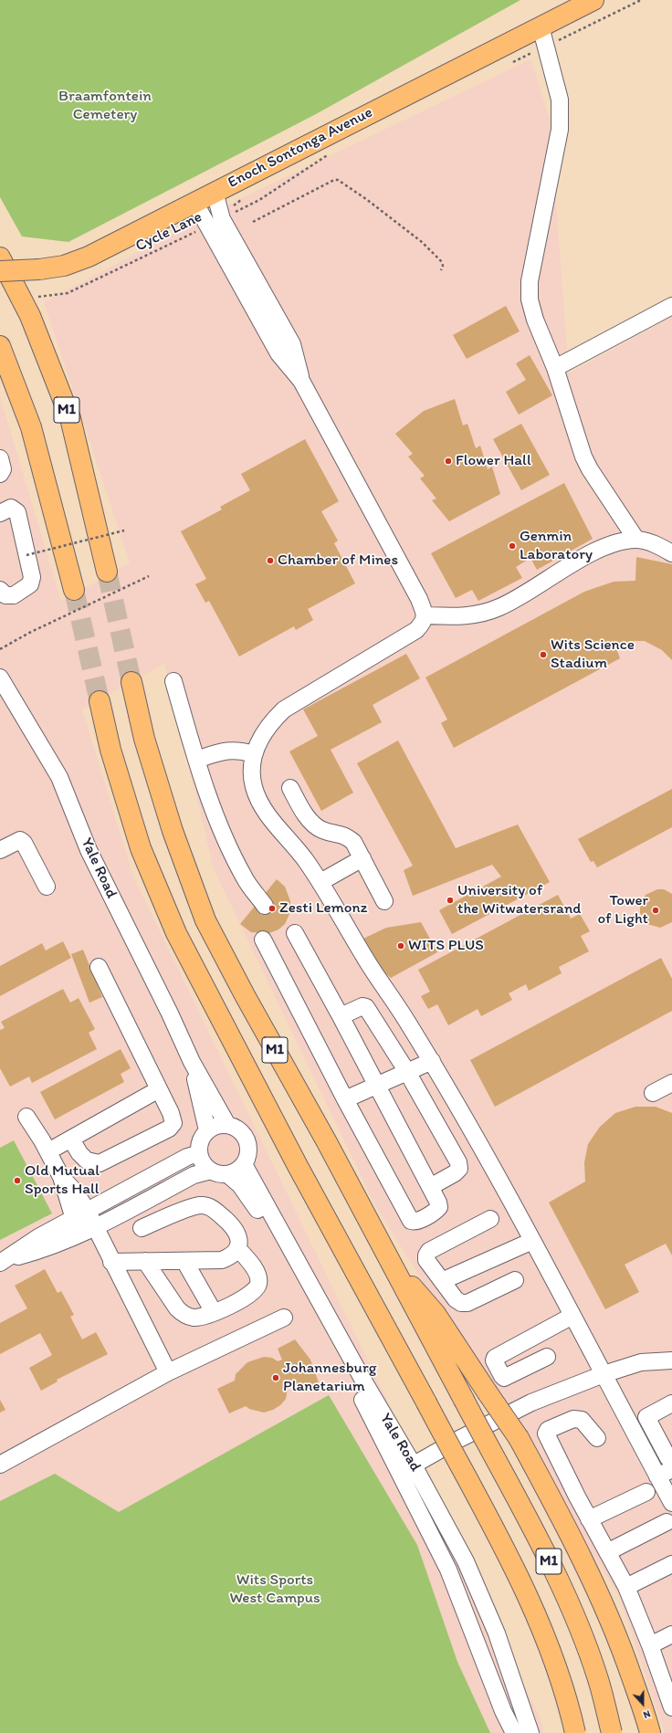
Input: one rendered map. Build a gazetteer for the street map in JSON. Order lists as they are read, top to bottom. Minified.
{"streets":{"main road":["Enoch Sontonga Avenue","M1"],"street":["Yale Road"],"path":["Cycle Lane"]},"crossings":[["Cycle Lane","M1"]],"parks":["Braamfontein Cemetery","Wits Sports West Campus"],"places":["Flower Hall","Genmin Laboratory","Chamber of Mines","Wits Science Stadium","University of the Witwatersrand","Zesti Lemonz","Tower of Light","WITS PLUS","Old Mutual Sports Hall","Johannesburg Planetarium"],"north":"bottom"}
